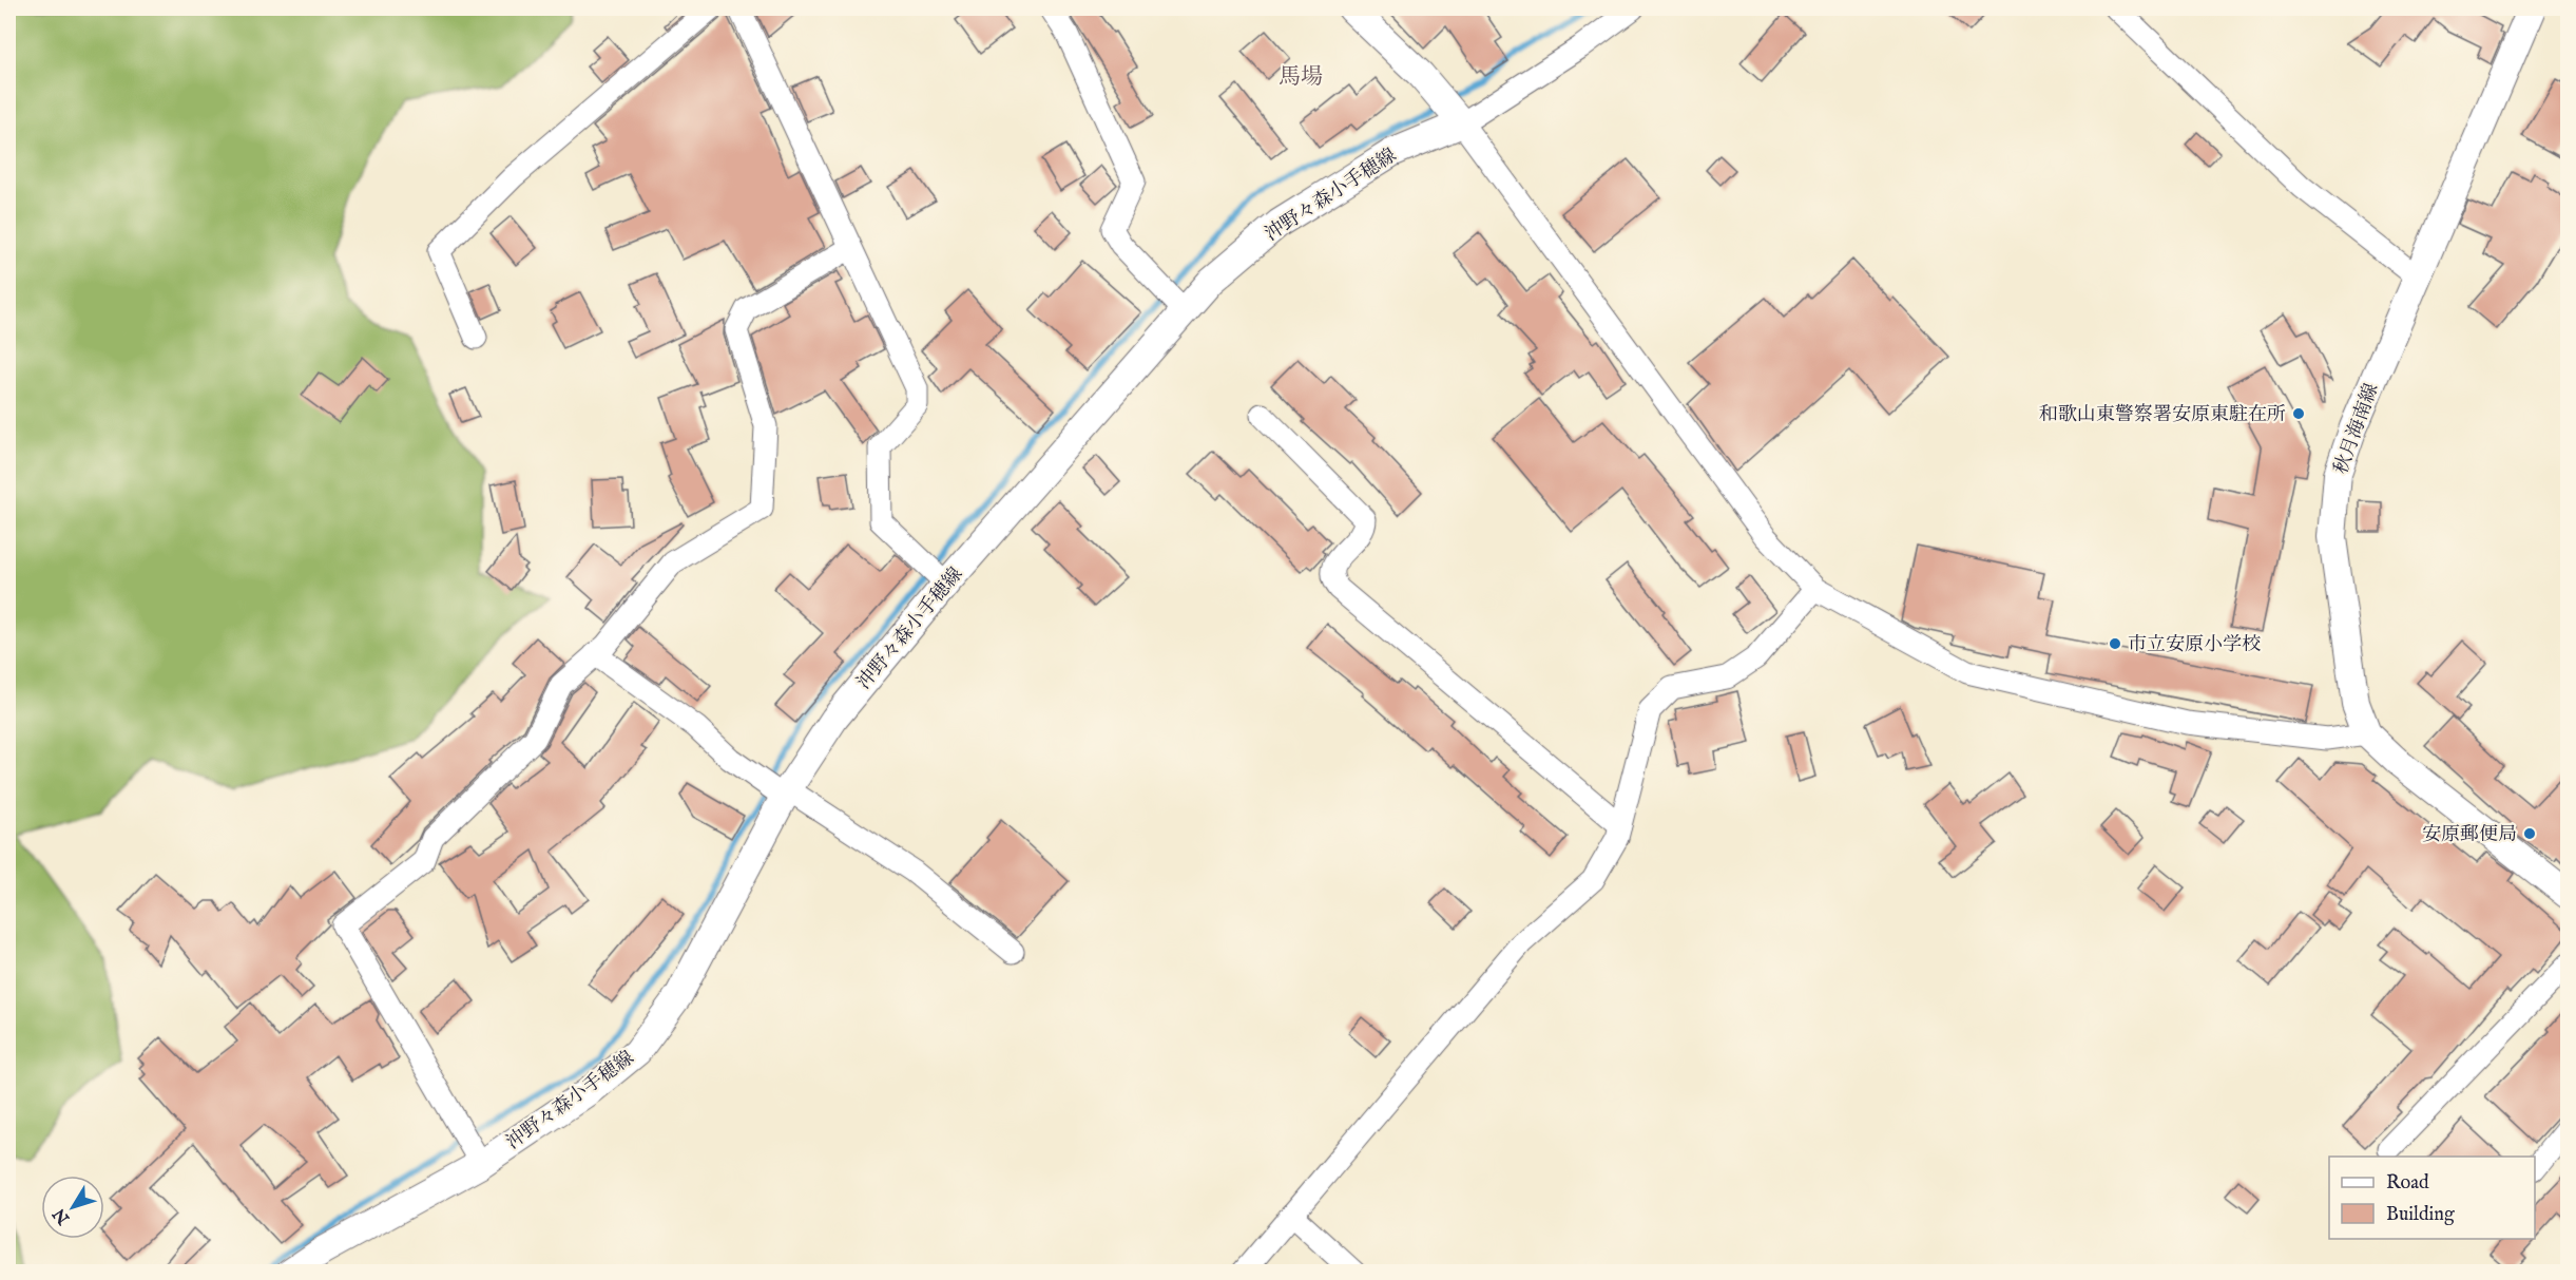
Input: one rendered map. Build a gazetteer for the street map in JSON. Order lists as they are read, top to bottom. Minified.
{"streets":{"main road":["沖野々森小手穂線","秋月海南線"]},"districts":["馬場"],"places":["和歌山東警察署安原東駐在所","市立安原小学校","安原郵便局"],"legend":["Road","Building"],"north":"bottom left"}
